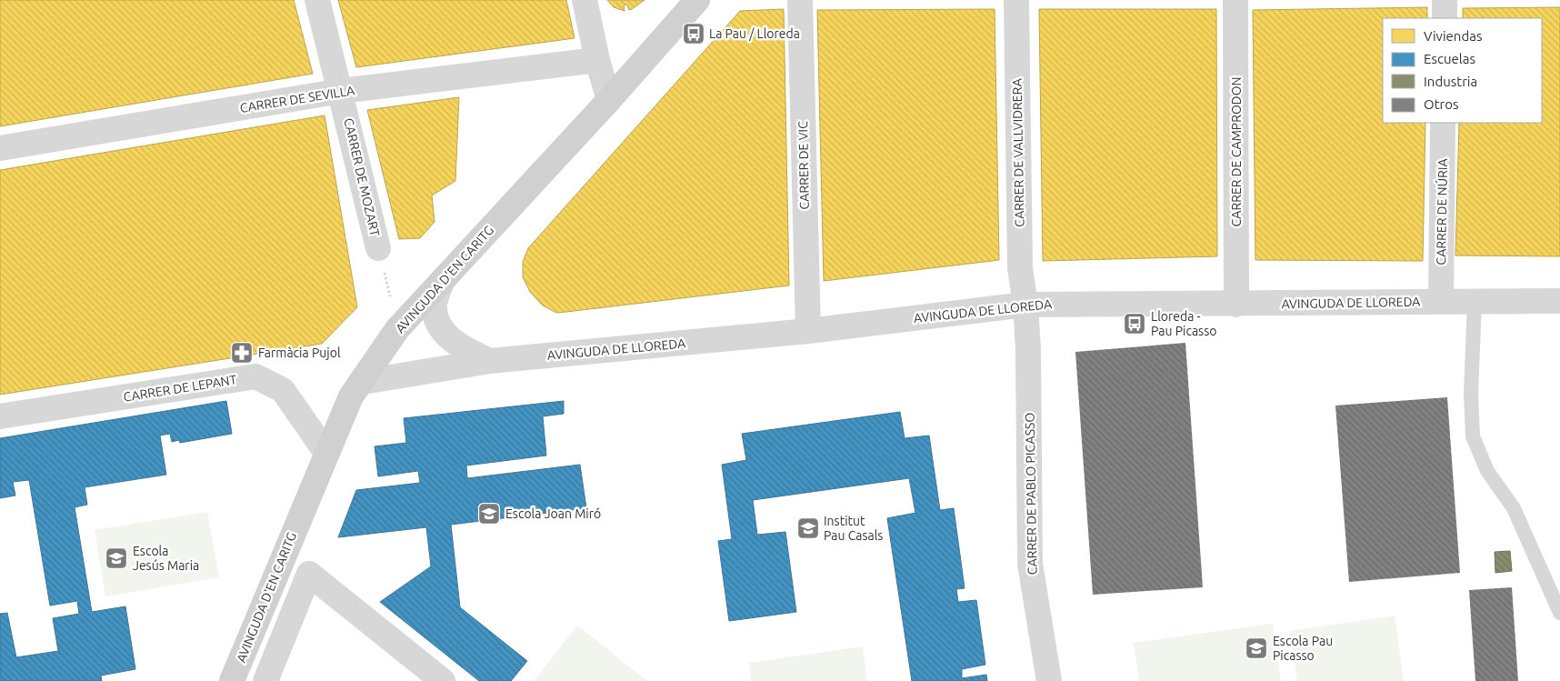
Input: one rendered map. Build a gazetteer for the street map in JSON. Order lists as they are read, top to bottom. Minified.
{"streets":{"street":["CARRER DE SEVILLA","CARRER DE CAMPRODON","CARRER DE VALLVIDRERA","CARRER DE VIC","CARRER DE MOZART","CARRER DE NÚRIA","AVINGUDA D'EN CARITG","AVINGUDA DE LLOREDA","CARRER DE LEPANT","CARRER DE PABLO PICASSO"]},"crossings":[["CARRER DE SEVILLA","CARRER DE MOZART"],["CARRER DE CAMPRODON","AVINGUDA DE LLOREDA"],["CARRER DE VALLVIDRERA","AVINGUDA DE LLOREDA"],["CARRER DE VALLVIDRERA","CARRER DE PABLO PICASSO"],["CARRER DE VIC","AVINGUDA DE LLOREDA"],["CARRER DE MOZART","AVINGUDA D'EN CARITG"],["CARRER DE NÚRIA","AVINGUDA DE LLOREDA"],["AVINGUDA D'EN CARITG","AVINGUDA DE LLOREDA"],["AVINGUDA D'EN CARITG","CARRER DE LEPANT"],["AVINGUDA DE LLOREDA","CARRER DE PABLO PICASSO"]],"places":{"bus stop":["La Pau / Lloreda","Lloreda - Pau Picasso"],"pharmacy":["Farmàcia Pujol"],"school or university":["Escola Joan Miró","Institut Pau Casals","Escola Jesús Maria","Escola Pau Picasso"]},"legend":["Viviendas","Escuelas","Industria","Otros"]}
